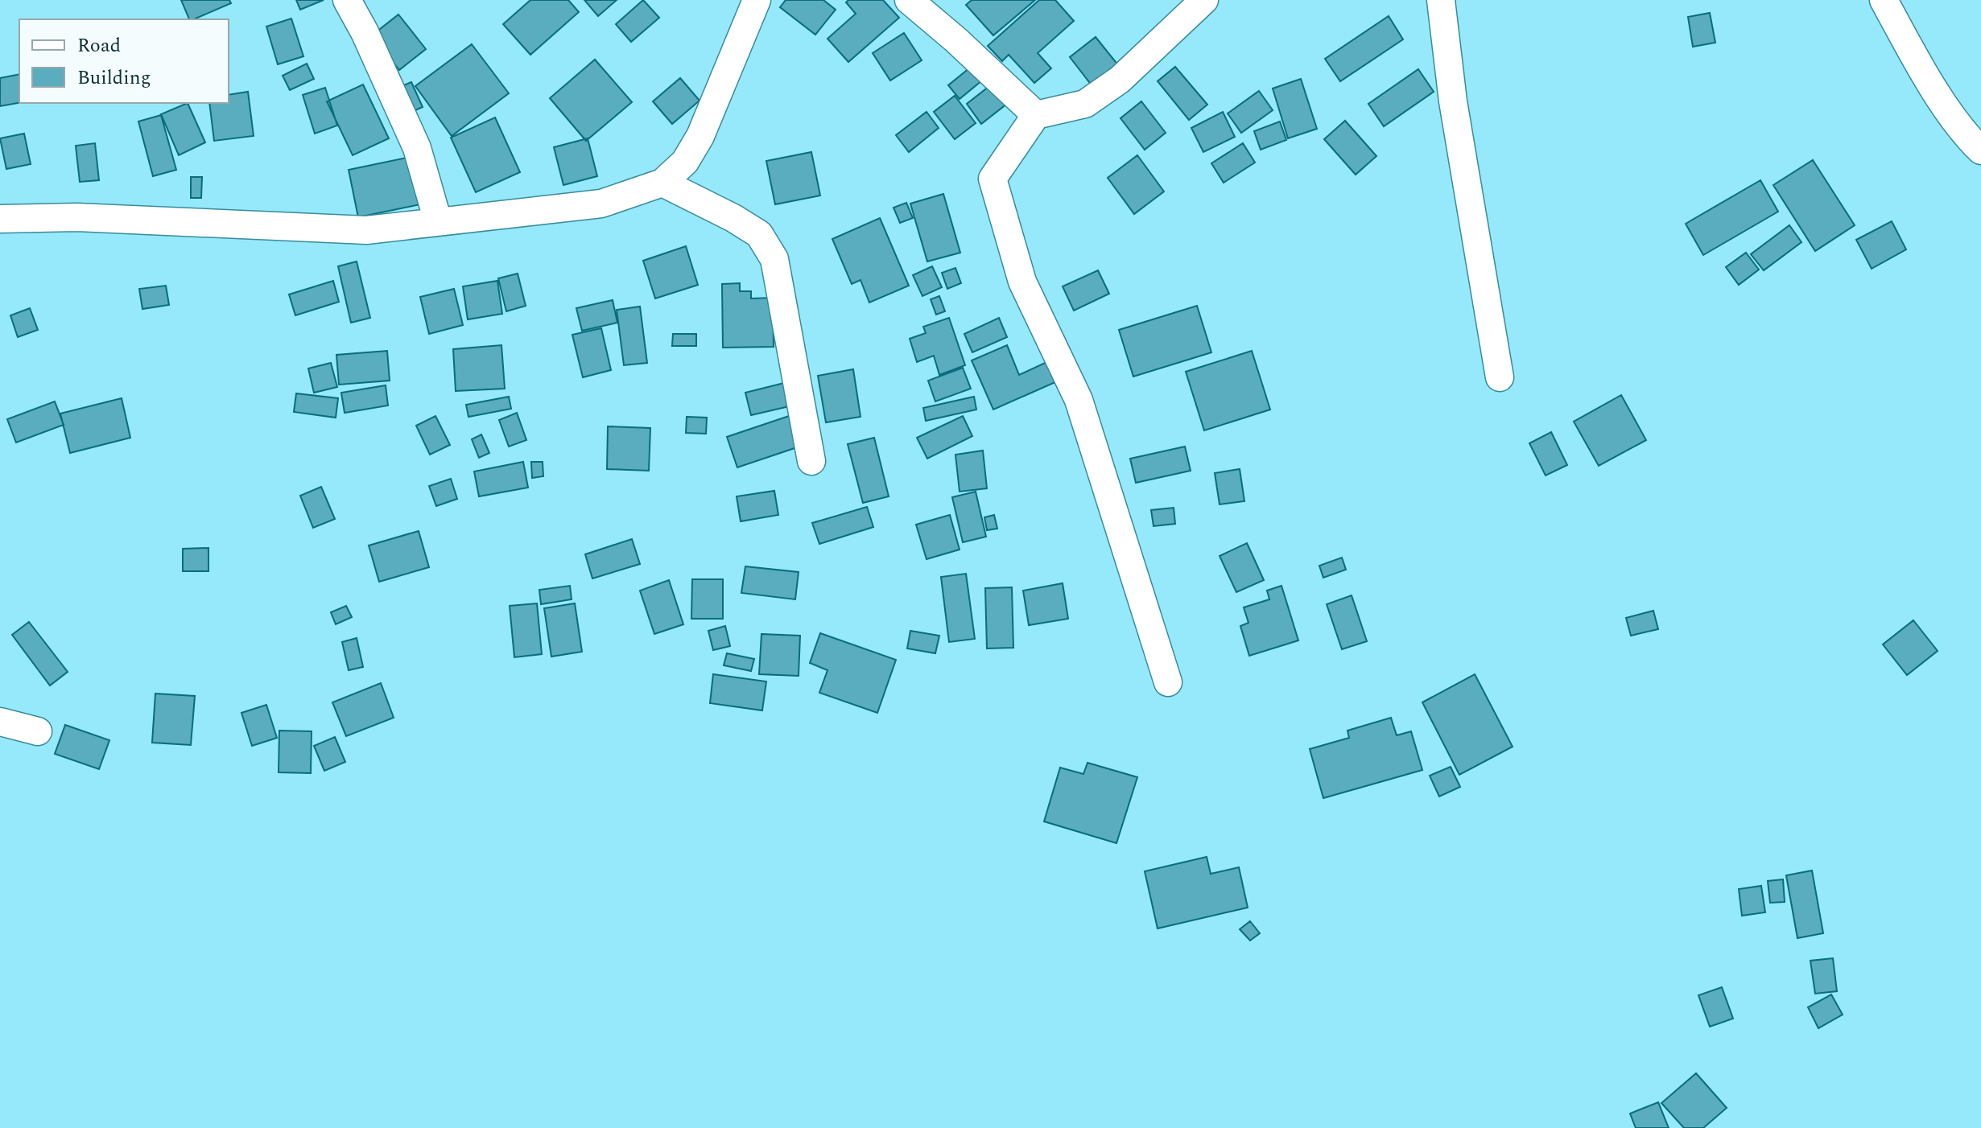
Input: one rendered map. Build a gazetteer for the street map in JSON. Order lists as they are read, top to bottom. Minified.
{"legend":["Road","Building"]}
